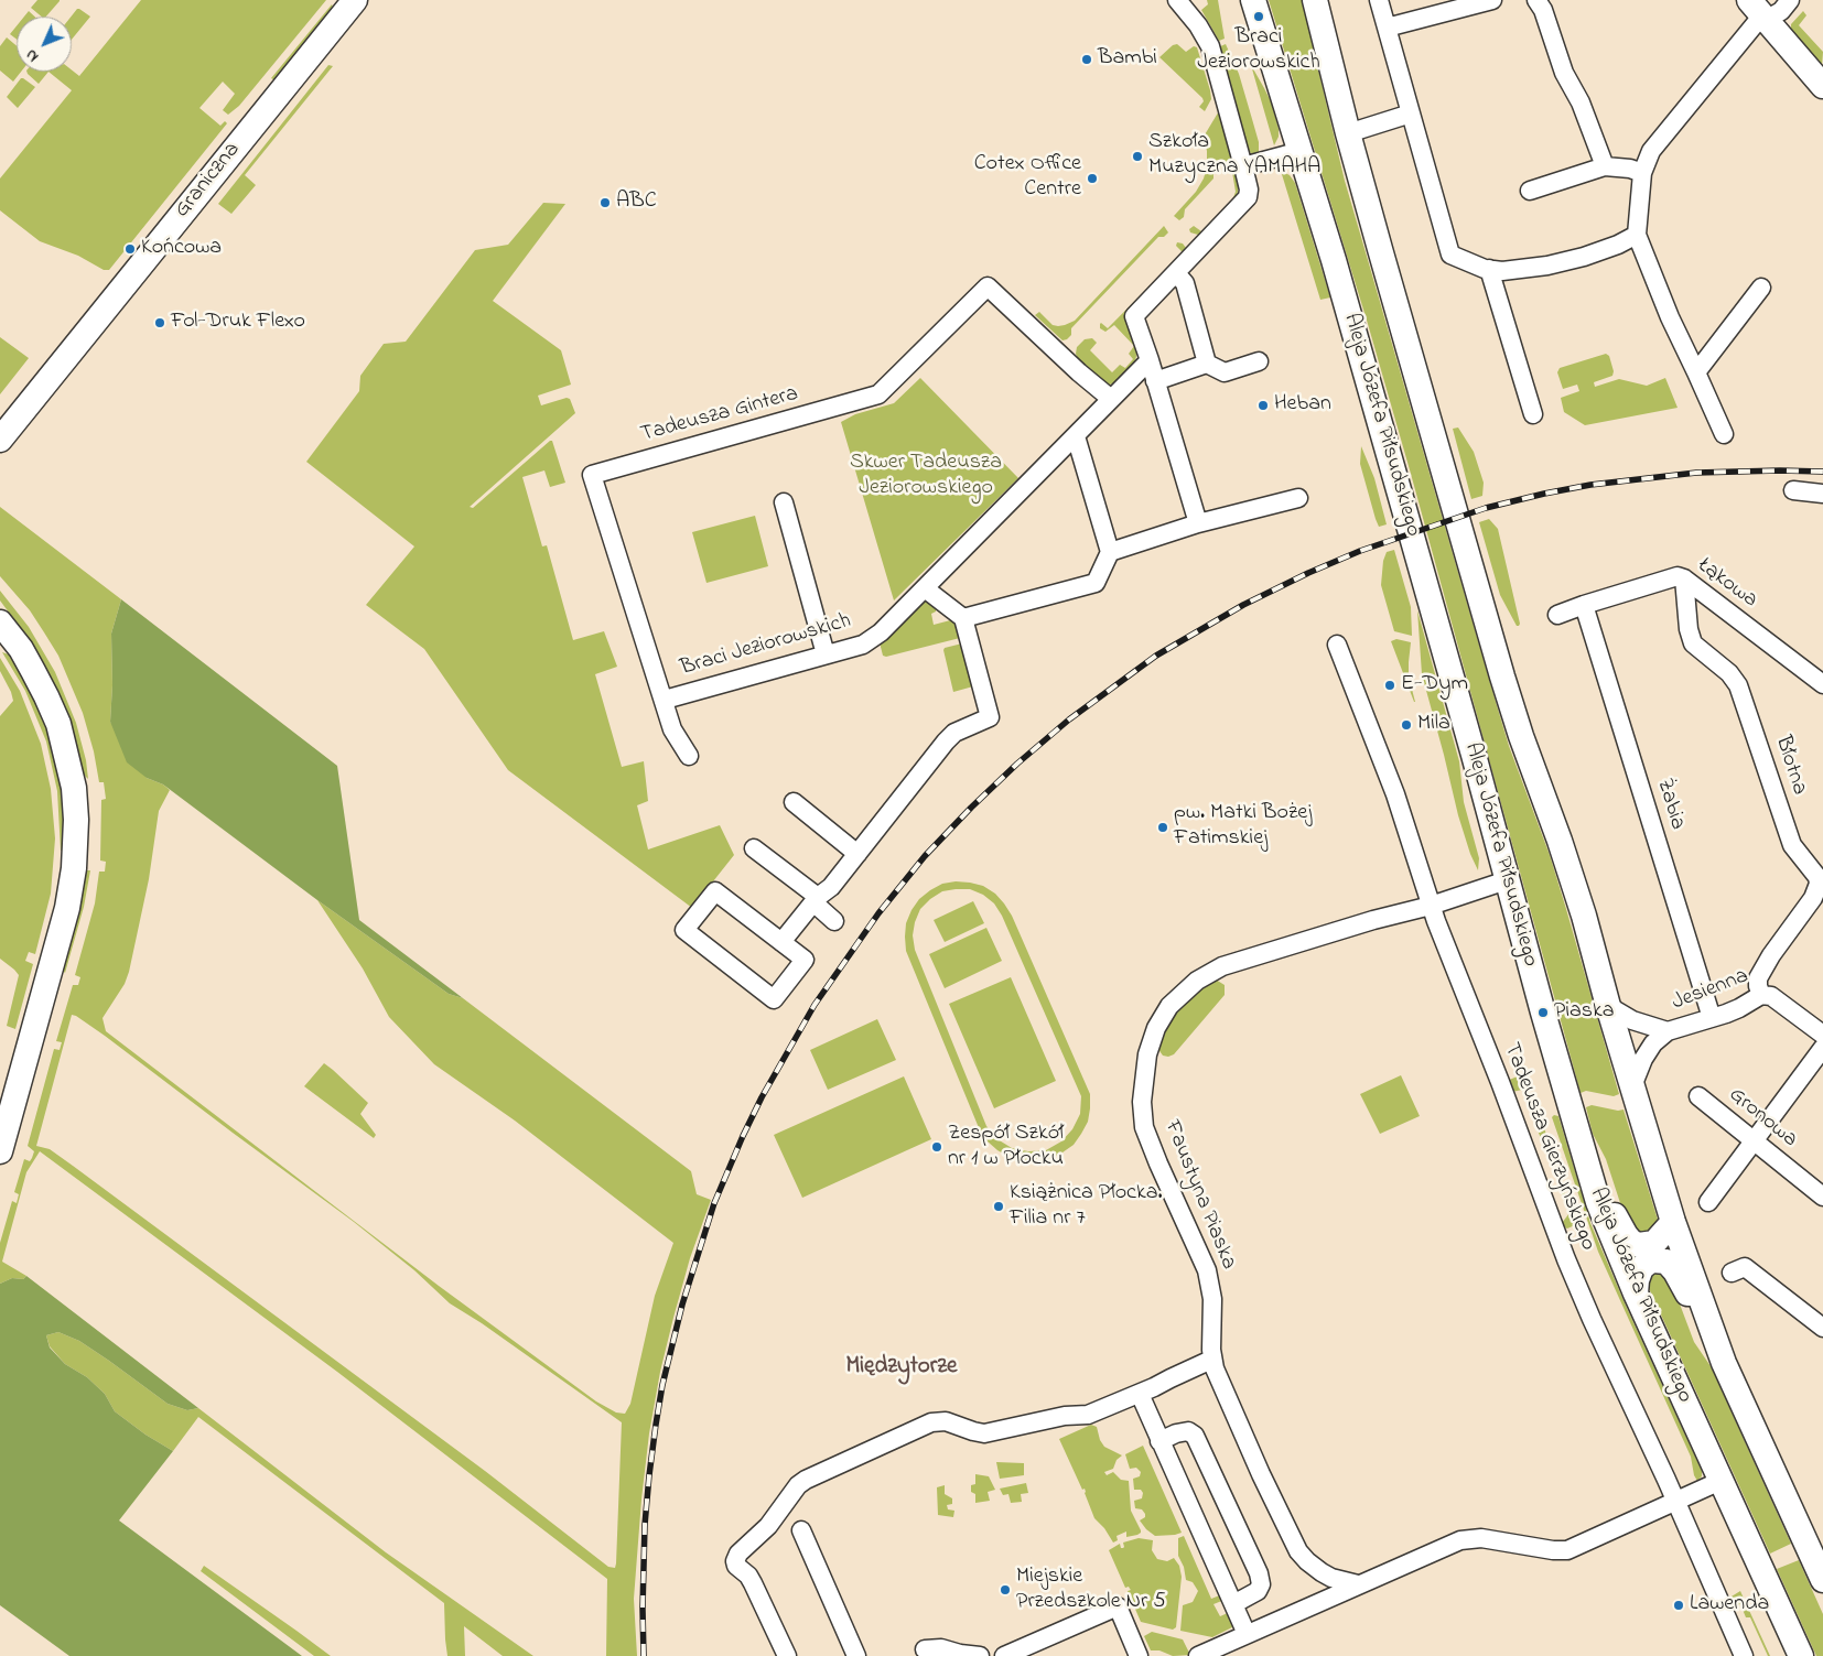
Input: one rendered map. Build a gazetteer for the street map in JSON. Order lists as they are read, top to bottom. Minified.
{"streets":{"main road":["Graniczna","Aleja Józefa Piłsudskiego"],"street":["Tadeusza Gintera","Łąkowa","Braci Jeziorowskich","Błotna","Żabia","Jesienna","Gronowa","Tadeusza Gierzyńskiego","Faustyna Piaska"]},"crossings":[["Tadeusza Gintera","Braci Jeziorowskich"],["Aleja Józefa Piłsudskiego","Faustyna Piaska"],["Łąkowa","Błotna"],["Łąkowa","Żabia"],["Błotna","Jesienna"],["Żabia","Jesienna"],["Tadeusza Gierzyńskiego","Faustyna Piaska"]],"districts":["Międzytorze"],"parks":["Skwer Tadeusza Jeziorowskiego"],"places":["Braci Jeziorowskich","Bambi","Szkoła Muzyczna YAMAHA","Cotex Office Centre","ABC","Końcowa","Fol-Druk Flexo","Heban","E-Dym","Mila","pw. Matki Bożej Fatimskiej","Piaska","Zespół Szkół nr 1 w Płocku","Książnica Płocka. Filia nr 7","Miejskie Przedszkole Nr 5","Lawenda"],"north":"bottom left"}
